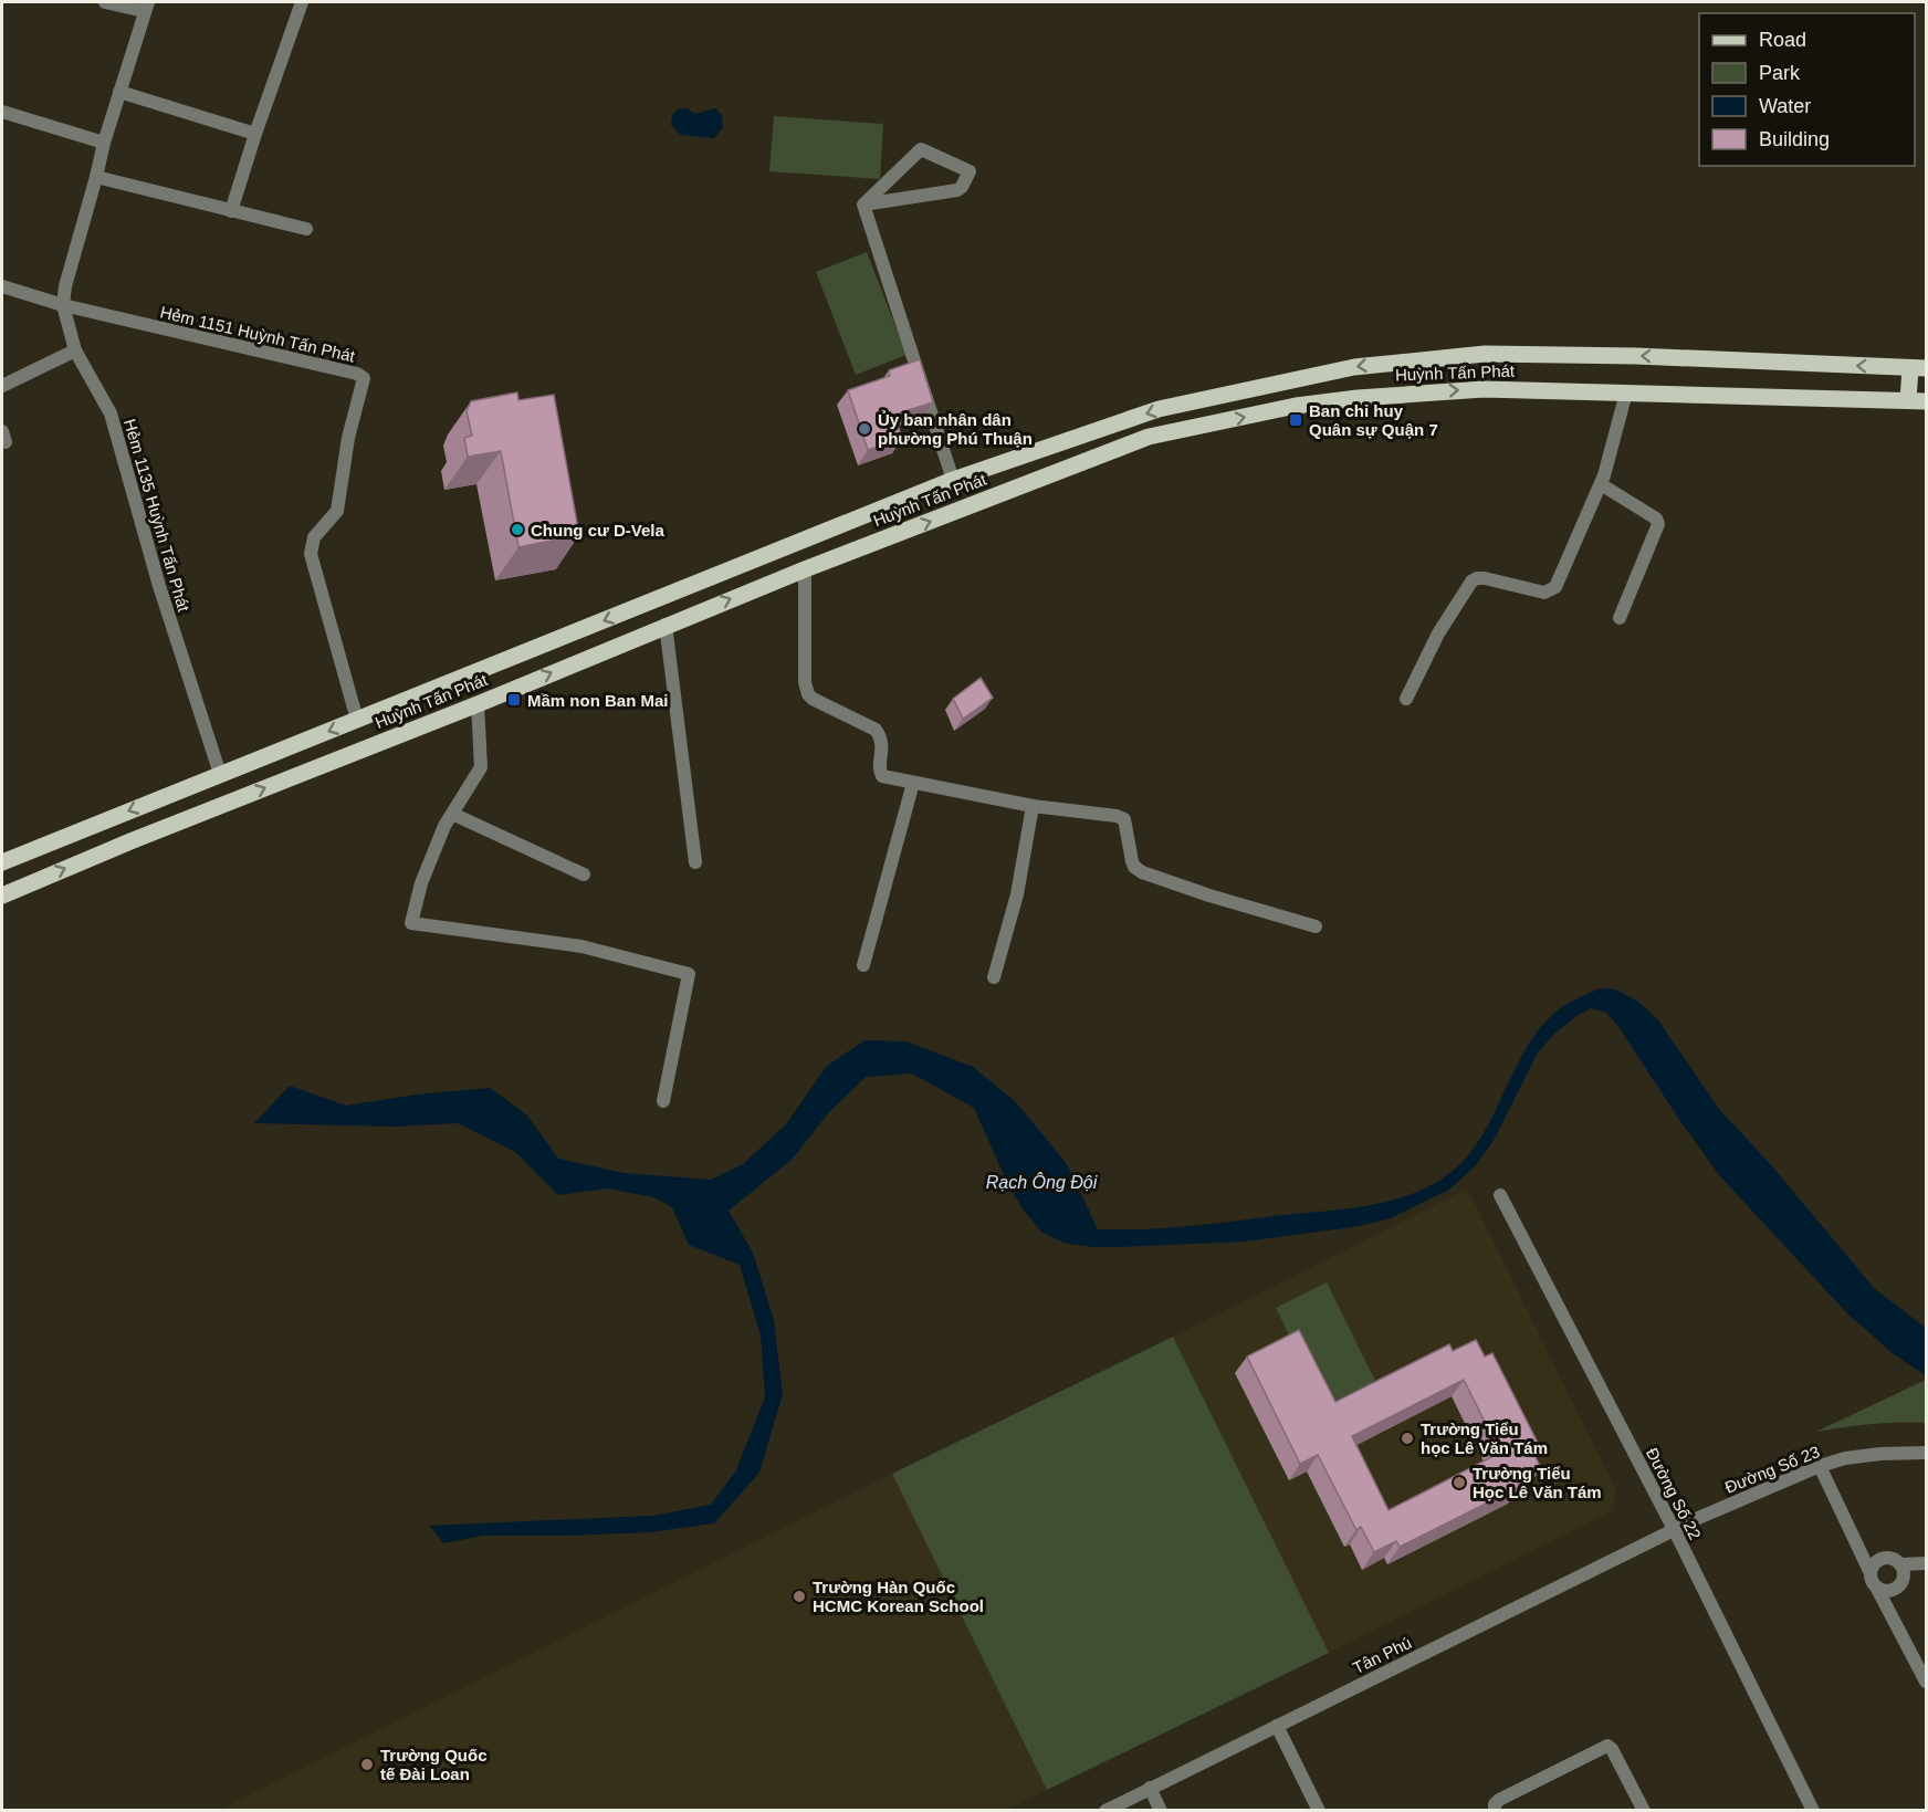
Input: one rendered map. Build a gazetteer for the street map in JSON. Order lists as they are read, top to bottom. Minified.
{"streets":{"main road":["Huỳnh Tấn Phát"],"street":["Hẻm 1151 Huỳnh Tấn Phát","Hẻm 1135 Huỳnh Tấn Phát","Đường Số 23","Đường Số 22","Tân Phú"]},"crossings":[["Hẻm 1151 Huỳnh Tấn Phát","Huỳnh Tấn Phát"],["Hẻm 1151 Huỳnh Tấn Phát","Hẻm 1135 Huỳnh Tấn Phát"],["Huỳnh Tấn Phát","Hẻm 1135 Huỳnh Tấn Phát"],["Đường Số 23","Đường Số 22"],["Đường Số 23","Tân Phú"],["Đường Số 22","Tân Phú"]],"water":["Rạch Ông Đội"],"places":{"transit":["Ban chỉ huy Quân sự Quận 7","Mầm non Ban Mai"],"other":["Ủy ban nhân dân phường Phú Thuận","Chung cư D-Vela","Trường Tiểu học Lê Văn Tám","Trường Tiểu Học Lê Văn Tám","Trường Hàn Quốc HCMC Korean School","Trường Quốc tế Đài Loan"]},"legend":["Road","Park","Water","Building"]}
